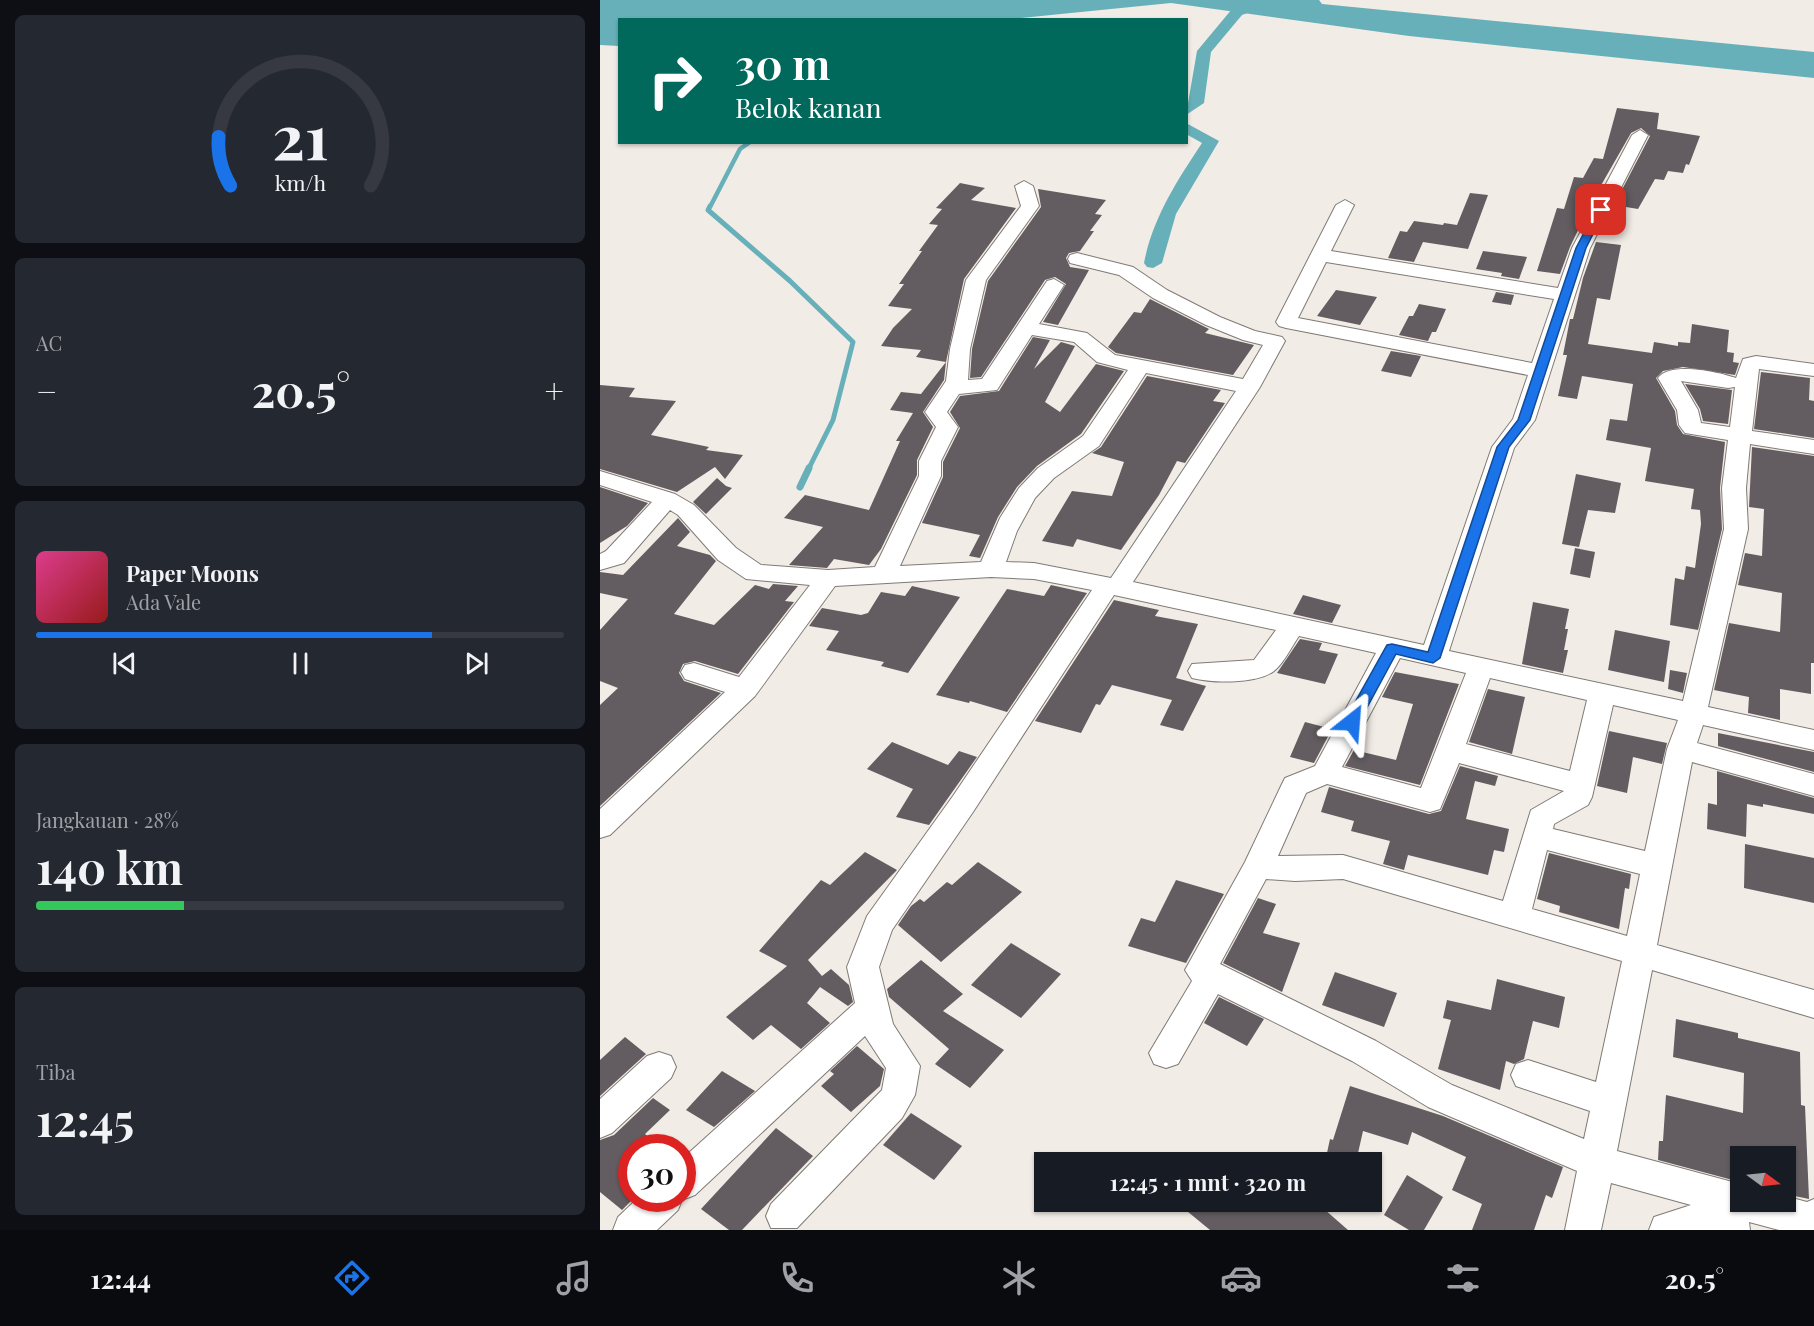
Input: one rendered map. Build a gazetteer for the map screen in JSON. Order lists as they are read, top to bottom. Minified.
{"north":"right","page":{"turn":["30 m","Belok kanan"],"tile":["AC",["Jangkauan · 28%","140 km"],["Tiba","12:45"]],"heat":["−","20.5°","+"],"song":["Paper Moons","Ada Vale"],"limit":"30","trip":"12:45 · 1 mnt · 320 m","tabs":["12:44","20.5°"],"gauge":["21","km/h"]}}
